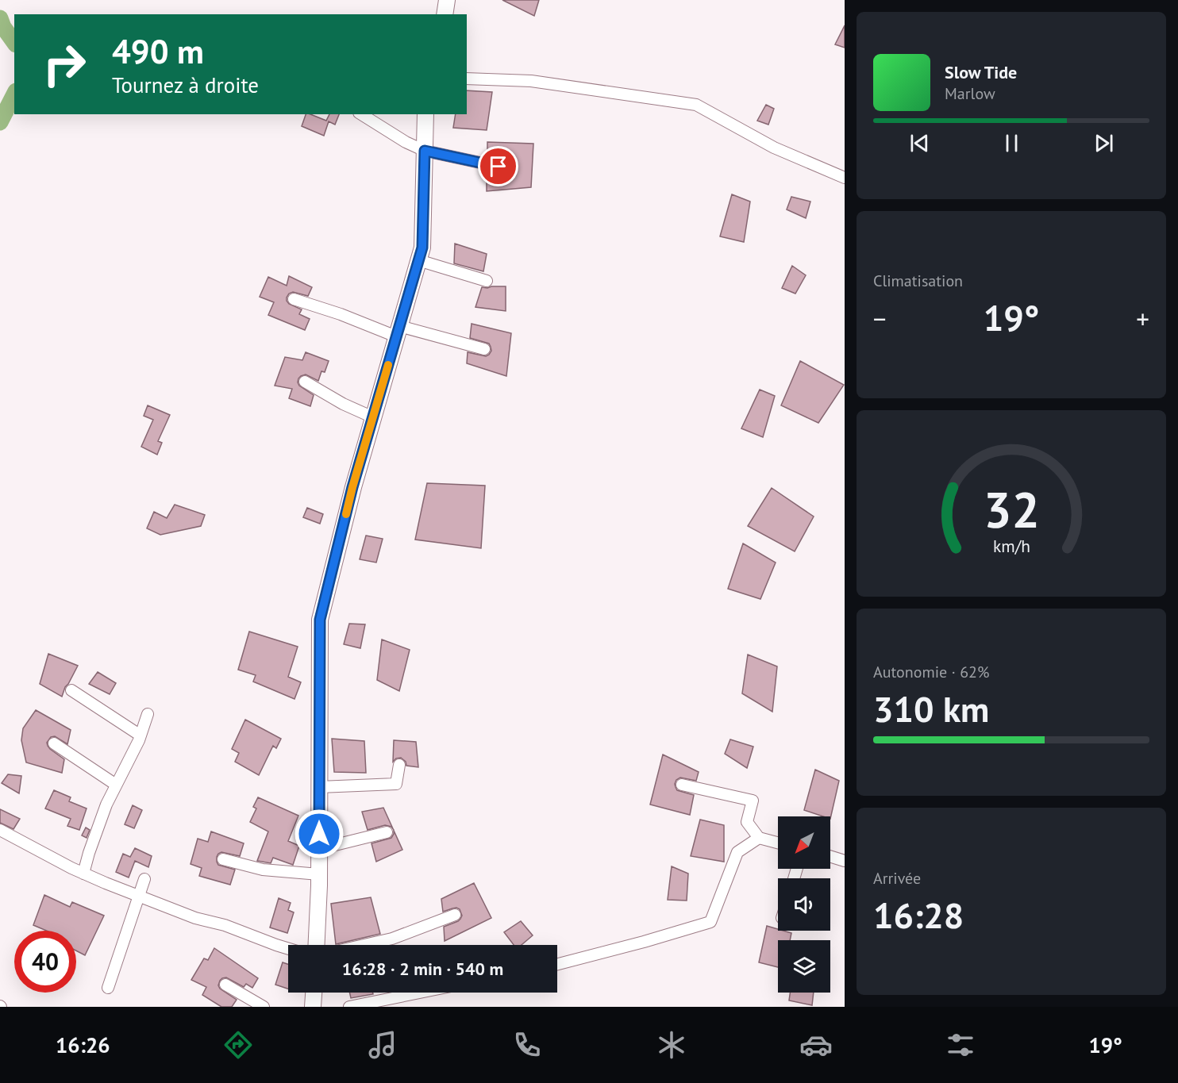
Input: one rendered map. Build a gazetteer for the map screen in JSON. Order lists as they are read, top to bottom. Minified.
{"north":"bottom left","page":{"turn":["490 m","Tournez à droite"],"song":["Slow Tide","Marlow"],"tile":["Climatisation",["Autonomie · 62%","310 km"],["Arrivée","16:28"]],"heat":["−","19°","+"],"limit":"40","trip":"16:28 · 2 min · 540 m","tabs":["16:26","19°"],"gauge":["32","km/h"]}}
